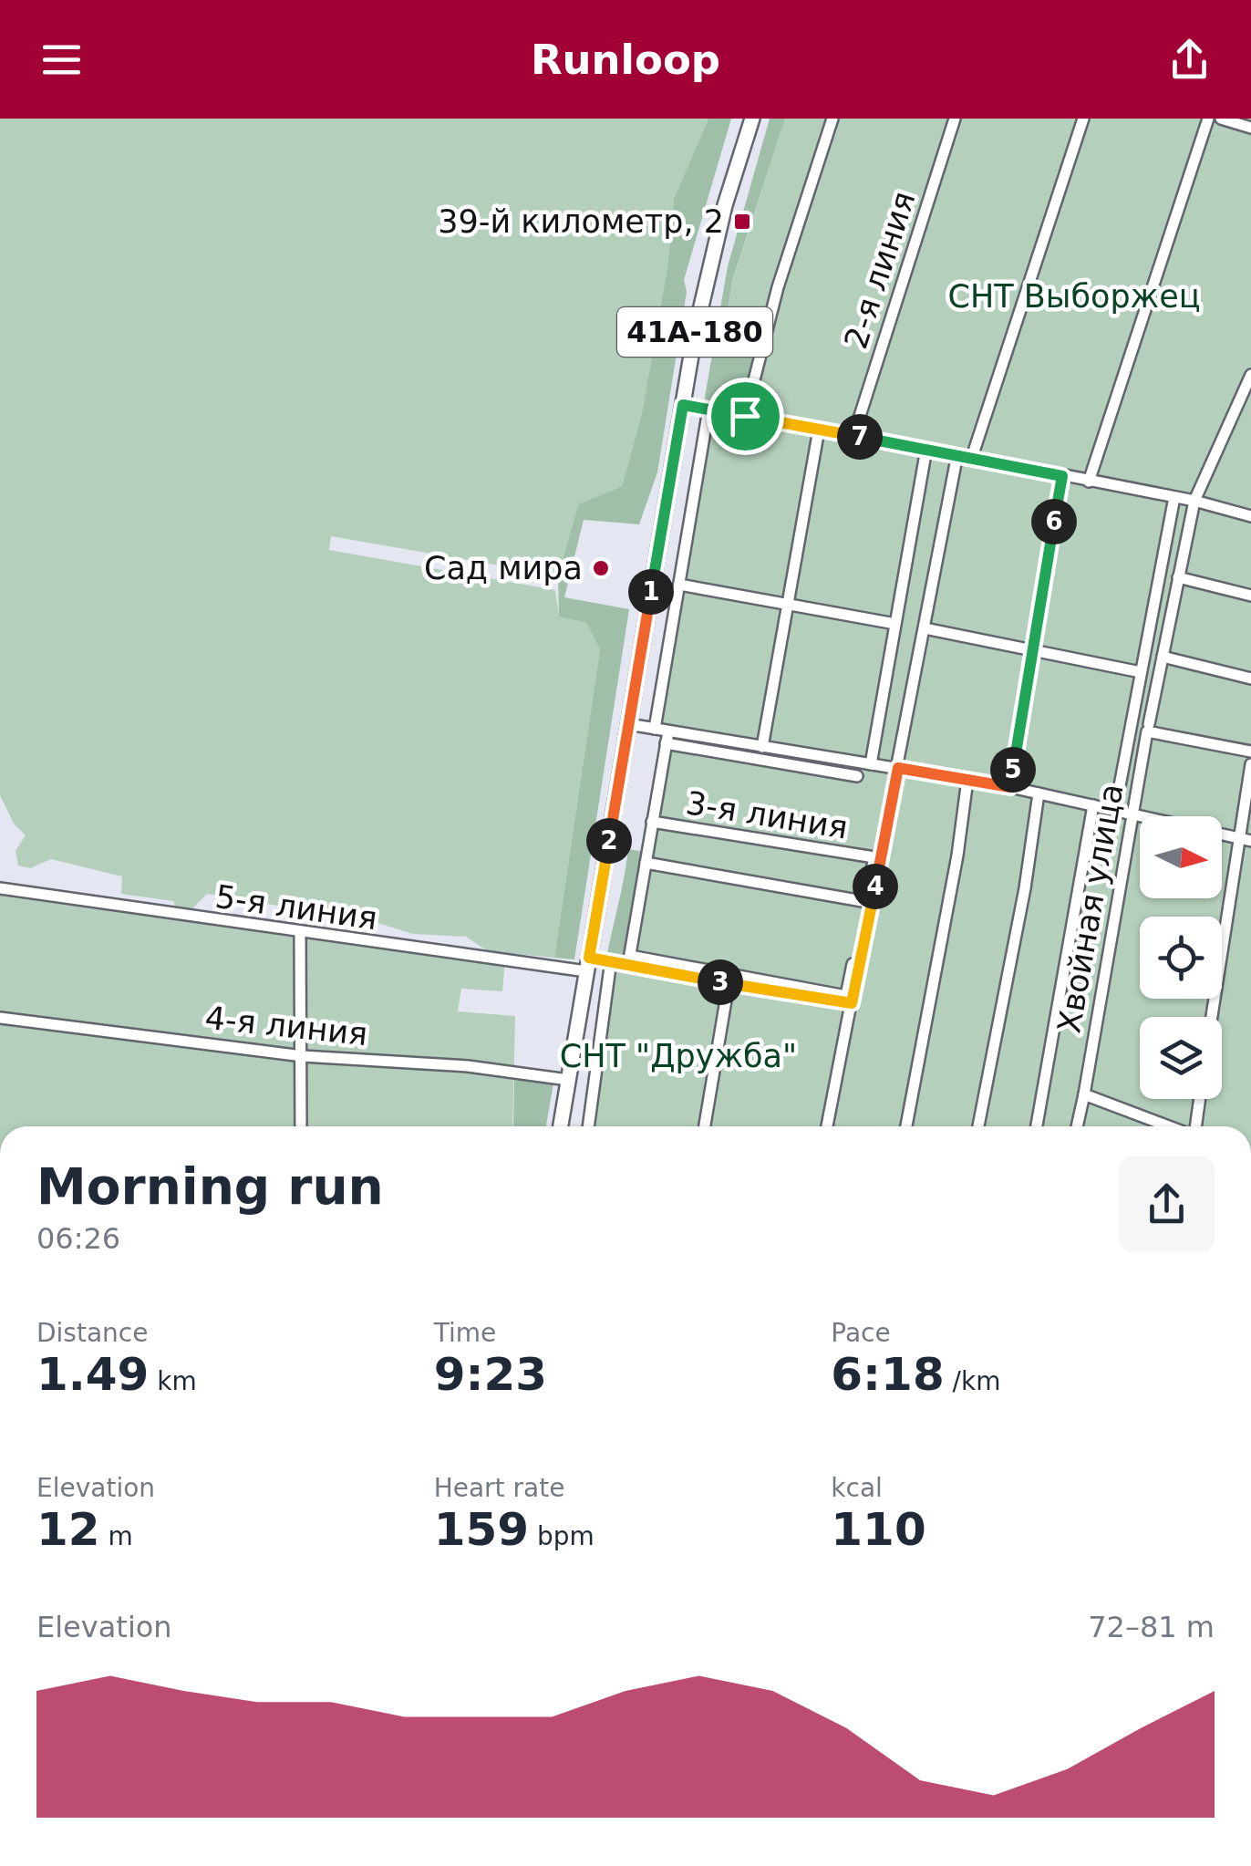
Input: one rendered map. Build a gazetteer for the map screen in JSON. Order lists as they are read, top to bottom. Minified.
{"streets":{"main road":["41А-180"],"street":["2-я линия","3-я линия","5-я линия","Хвойная улица","4-я линия"]},"crossings":[["41А-180","5-я линия"],["41А-180","4-я линия"]],"parks":["СНТ Выборжец","СНТ \"Дружба\""],"places":{"transit":["39-й километр, 2"],"other":["Сад мира"]},"north":"right","page":{"header":"Runloop","pins":["7","6","1","5","2","4","3"],"heading":["Morning run","06:26"],"stats":[["Distance","1.49 km"],["Time","9:23"],["Pace","6:18 /km"],["Elevation","12 m"],["Heart rate","159 bpm"],["kcal","110"]],"chart":["Elevation","72–81 m"]}}
